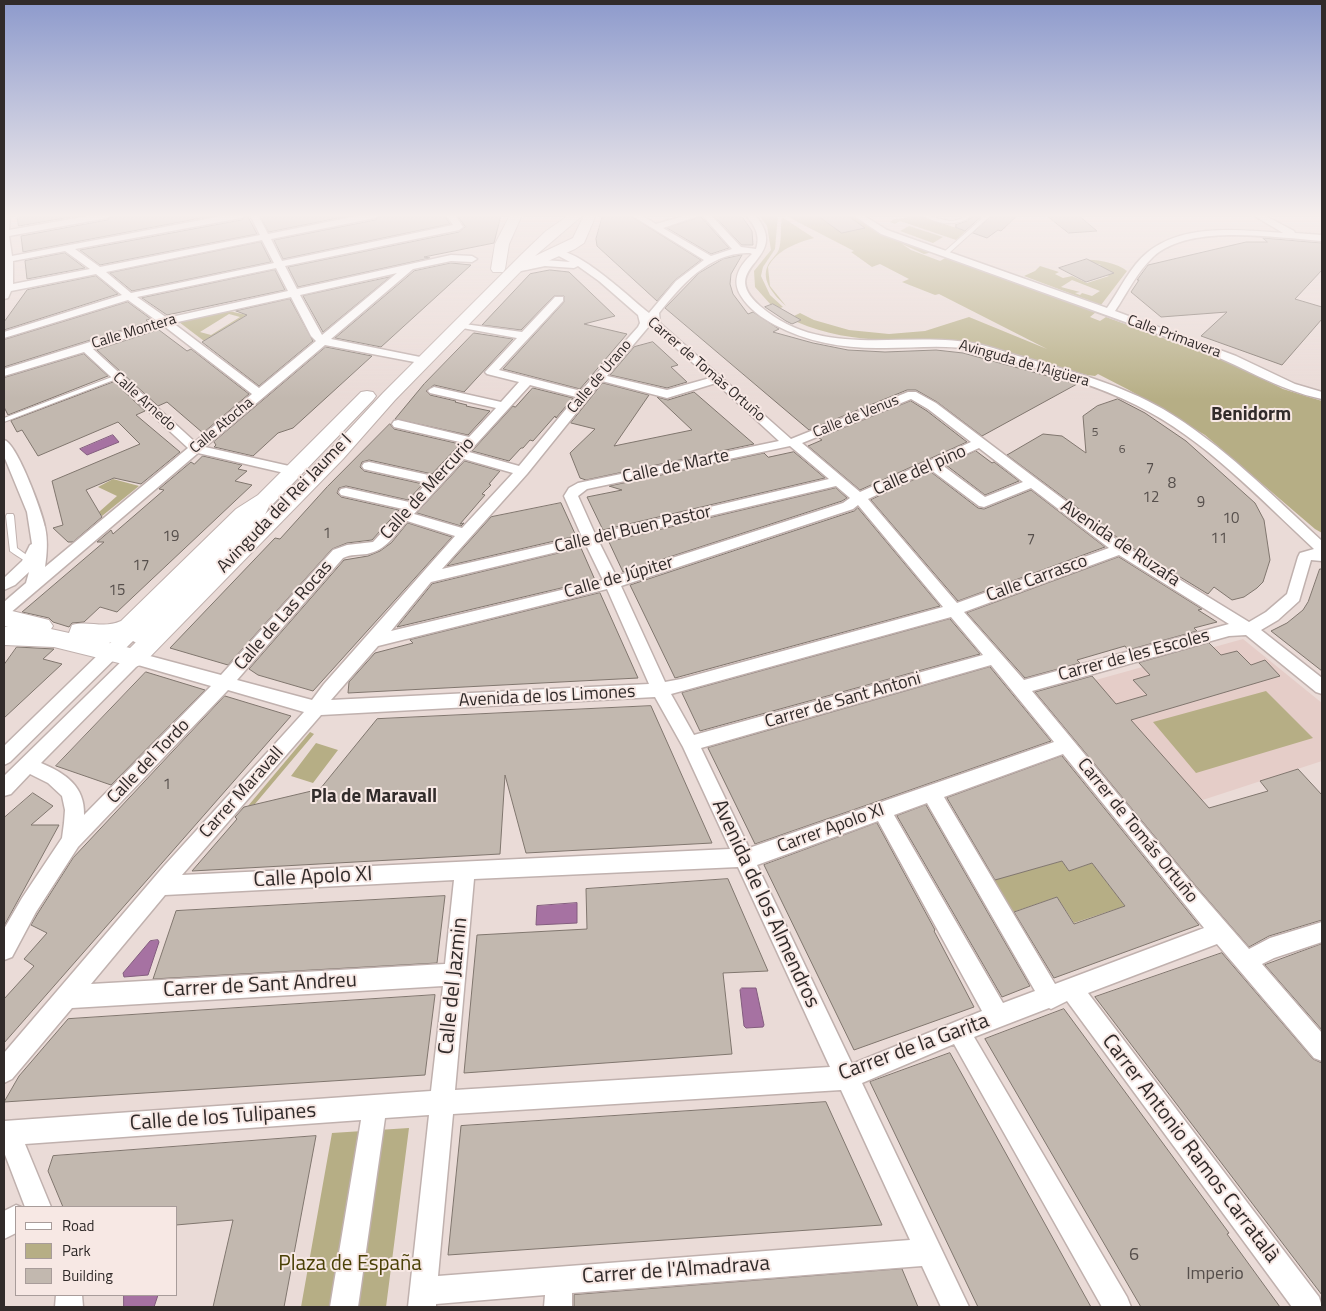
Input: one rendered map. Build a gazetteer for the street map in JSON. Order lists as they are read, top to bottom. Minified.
{"streets":{"main road":["Avinguda del Rei Jaume I"],"street":["Calle Montera","Calle Primavera","Avinguda de l'Aigüera","Carrer de Tomàs Ortuño","Calle de Urano","Calle Arnedo","Calle de Venus","Calle Atocha","Calle de Marte","Calle del pino","Calle de Mercurio","Calle del Buen Pastor","Avenida de Ruzafa","Calle de Júpiter","Calle Carrasco","Calle de Las Rocas","Carrer de les Escoles","Avenida de los Limones","Carrer de Sant Antoni","Calle del Tordo","Carrer Maravall","Carrer Apolo XI","Carrer de Tomás Ortuño","Calle Apolo XI","Avenida de los Almendros","Carrer de Sant Andreu","Calle del Jazmin","Carrer de la Garita","Calle de los Tulipanes","Carrer Antonio Ramos Carratalà","Carrer de l'Almadrava"]},"crossings":[["Calle Montera","Calle Arnedo"],["Carrer de Tomàs Ortuño","Calle de Venus"],["Carrer de Tomàs Ortuño","Calle de Marte"],["Carrer de Tomàs Ortuño","Calle del pino"],["Carrer de Tomàs Ortuño","Calle del Buen Pastor"],["Carrer de Tomàs Ortuño","Calle de Júpiter"],["Carrer de Tomàs Ortuño","Calle Carrasco"],["Carrer de Tomàs Ortuño","Avenida de los Limones"],["Carrer de Tomàs Ortuño","Carrer de Tomás Ortuño"],["Calle de Urano","Carrer Maravall"],["Calle Arnedo","Calle Atocha"],["Calle Arnedo","Avinguda del Rei Jaume I"],["Calle de Venus","Calle de Marte"],["Calle de Venus","Avenida de Ruzafa"],["Calle de Marte","Avenida de los Almendros"],["Calle del pino","Avenida de Ruzafa"],["Calle del pino","Calle de Júpiter"],["Calle de Mercurio","Calle de Las Rocas"],["Avinguda del Rei Jaume I","Avenida de los Limones"],["Avinguda del Rei Jaume I","Calle del Tordo"],["Calle del Buen Pastor","Carrer Maravall"],["Calle del Buen Pastor","Avenida de los Almendros"],["Avenida de Ruzafa","Calle Carrasco"],["Avenida de Ruzafa","Carrer de les Escoles"],["Calle de Júpiter","Carrer Maravall"],["Calle de Júpiter","Avenida de los Almendros"],["Calle Carrasco","Avenida de los Limones"],["Calle Carrasco","Carrer de Tomás Ortuño"],["Calle de Las Rocas","Avenida de los Limones"],["Calle de Las Rocas","Calle del Tordo"],["Carrer de les Escoles","Carrer de Tomás Ortuño"],["Avenida de los Limones","Calle del Tordo"],["Avenida de los Limones","Carrer Maravall"],["Avenida de los Limones","Carrer de Tomás Ortuño"],["Avenida de los Limones","Avenida de los Almendros"],["Carrer de Sant Antoni","Carrer de Tomás Ortuño"],["Carrer de Sant Antoni","Avenida de los Almendros"],["Carrer Maravall","Calle Apolo XI"],["Carrer Maravall","Carrer de Sant Andreu"],["Carrer Apolo XI","Carrer de Tomás Ortuño"],["Carrer Apolo XI","Calle Apolo XI"],["Carrer Apolo XI","Avenida de los Almendros"],["Carrer Apolo XI","Calle del Jazmin"],["Carrer Apolo XI","Carrer Antonio Ramos Carratalà"],["Carrer de Tomás Ortuño","Carrer de la Garita"],["Calle Apolo XI","Calle del Jazmin"],["Avenida de los Almendros","Carrer de la Garita"],["Avenida de los Almendros","Carrer de l'Almadrava"],["Carrer de Sant Andreu","Calle del Jazmin"],["Calle del Jazmin","Carrer de la Garita"],["Calle del Jazmin","Calle de los Tulipanes"],["Carrer de la Garita","Calle de los Tulipanes"],["Carrer de la Garita","Carrer Antonio Ramos Carratalà"]],"districts":["Benidorm","Pla de Maravall"],"parks":["Plaza de España"],"house_numbers":["5","6","7","8","12","9","10","1","19","11","7","17","15","1","6","Imperio"],"legend":["Road","Park","Building"]}
